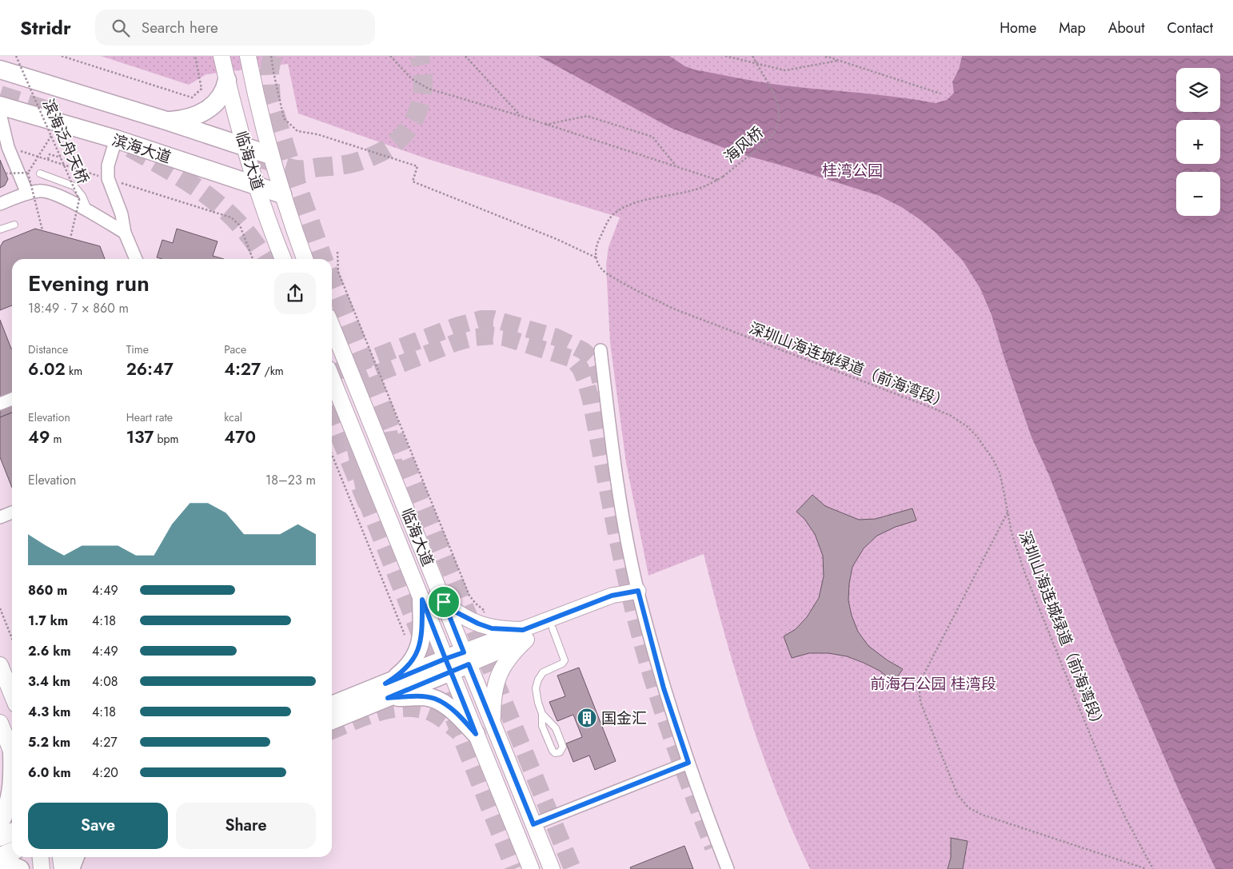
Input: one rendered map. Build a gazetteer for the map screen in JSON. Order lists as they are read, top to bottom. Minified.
{"streets":{"main road":["滨海大道","临海大道"],"path":["滨海泛舟天桥","海风桥","深圳山海连城绿道（前海湾段）"]},"crossings":[["海风桥","深圳山海连城绿道（前海湾段）"],["滨海大道","临海大道"]],"parks":["桂湾公园","前海石公园 桂湾段"],"places":{"building":["国金汇"]},"page":{"header":"Stridr","search":"Search here","nav":["Home","Map","About","Contact"],"map_buttons":["+","−"],"heading":["Evening run","18:49 · 7 × 860 m"],"stats":[["Distance","6.02 km"],["Time","26:47"],["Pace","4:27 /km"],["Elevation","49 m"],["Heart rate","137 bpm"],["kcal","470"]],"chart":["Elevation","18–23 m"],"list":[{"name":"860 m","note":"4:49"},{"name":"1.7 km","note":"4:18"},{"name":"2.6 km","note":"4:49"},{"name":"3.4 km","note":"4:08"},{"name":"4.3 km","note":"4:18"},{"name":"5.2 km","note":"4:27"},{"name":"6.0 km","note":"4:20"}],"buttons":["Save","Share"]}}
